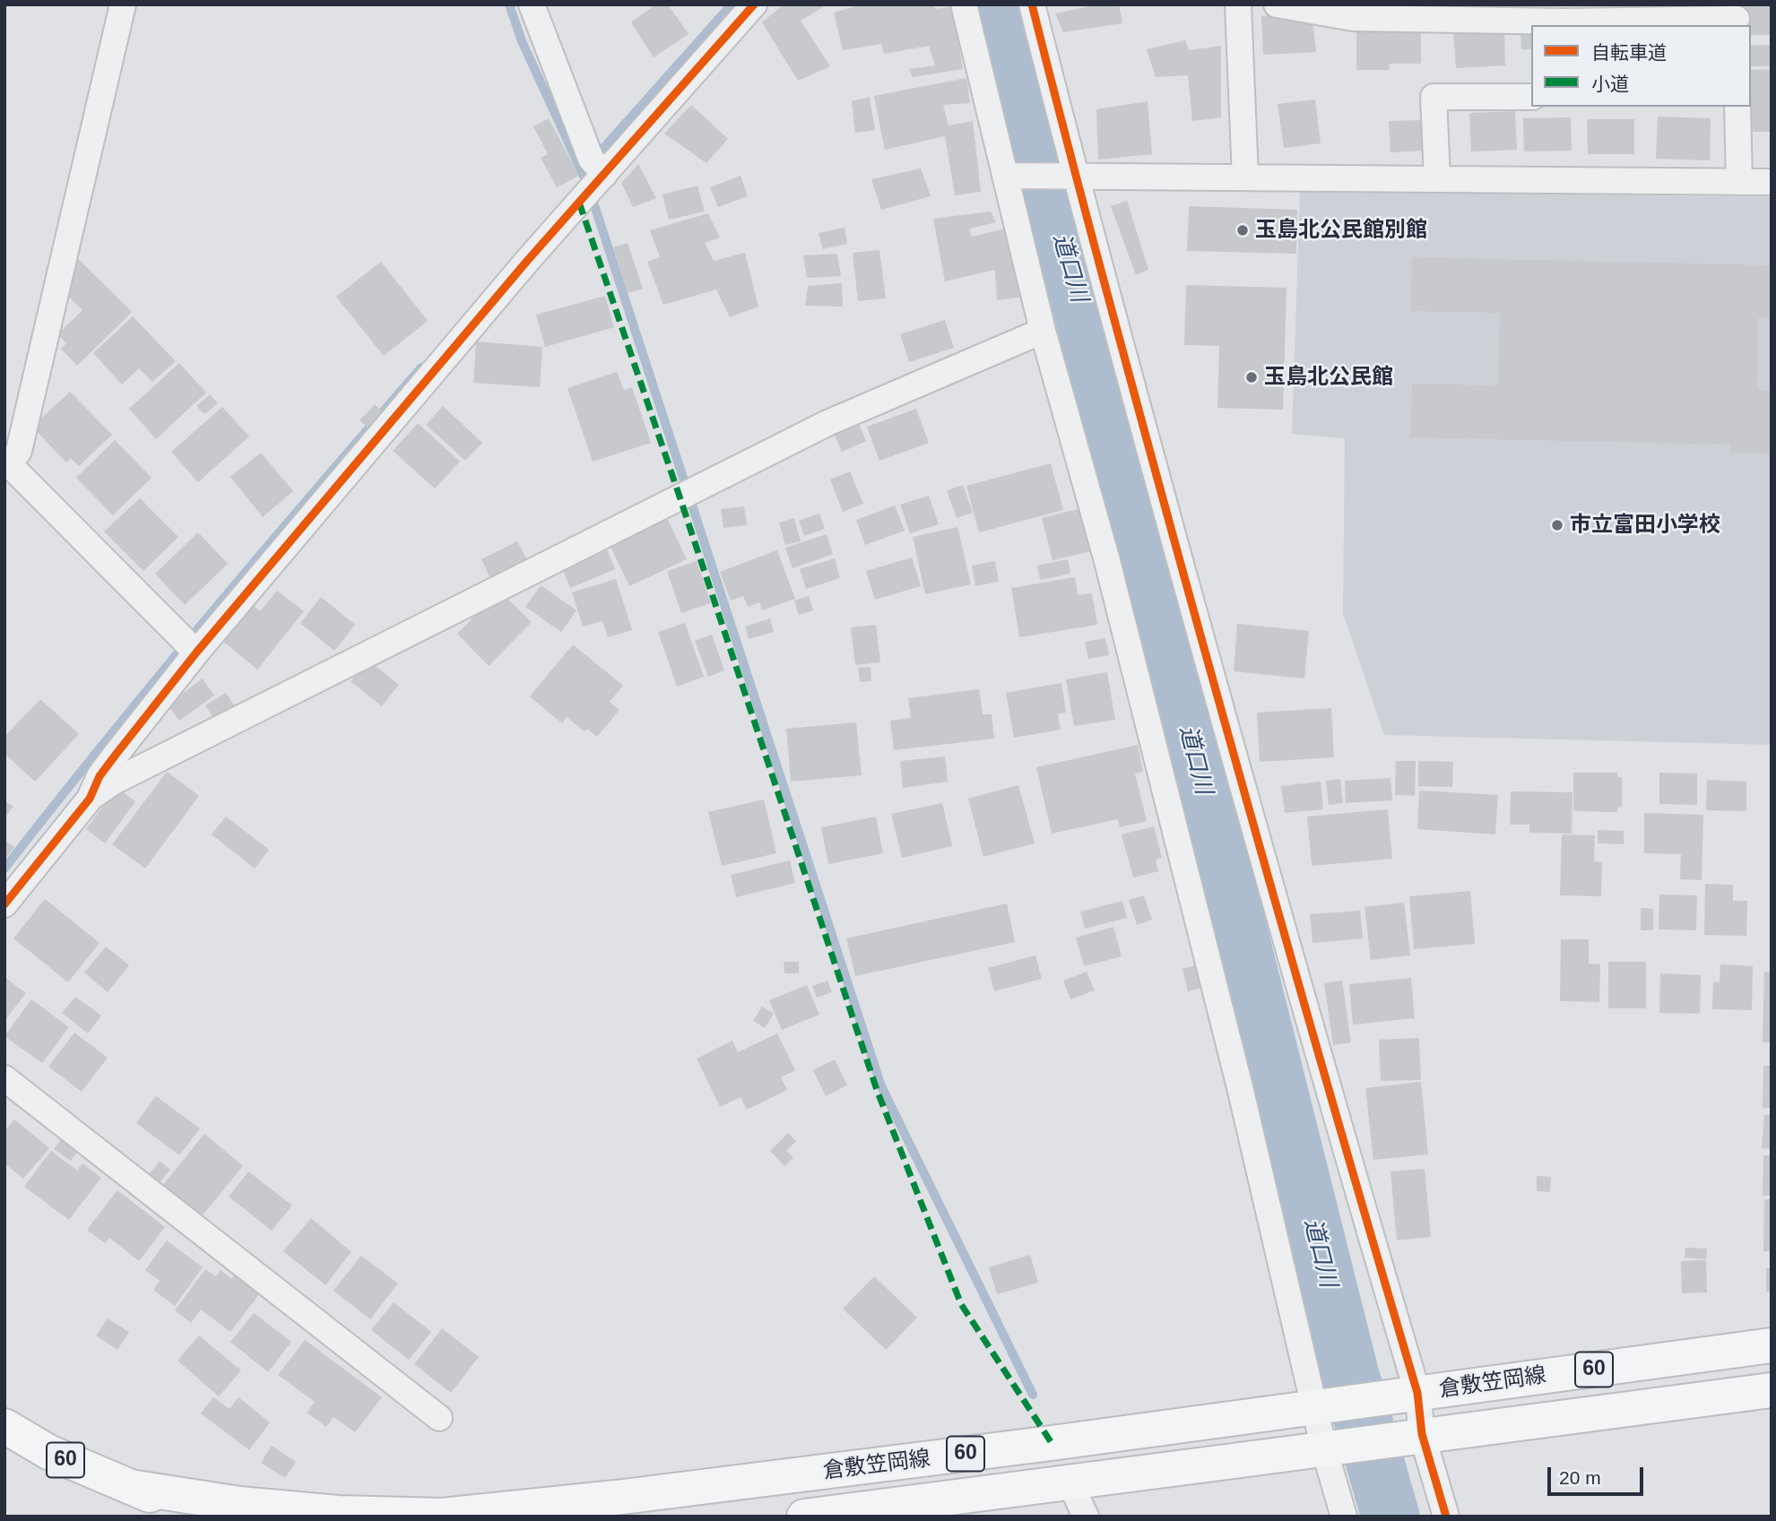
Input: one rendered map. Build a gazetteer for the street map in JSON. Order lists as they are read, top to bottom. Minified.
{"streets":{"main road":["60","倉敷笠岡線"]},"water":["道口川"],"places":["玉島北公民館別館","玉島北公民館","市立富田小学校"],"legend":["自転車道","小道"],"scale_bar":"20 m"}
